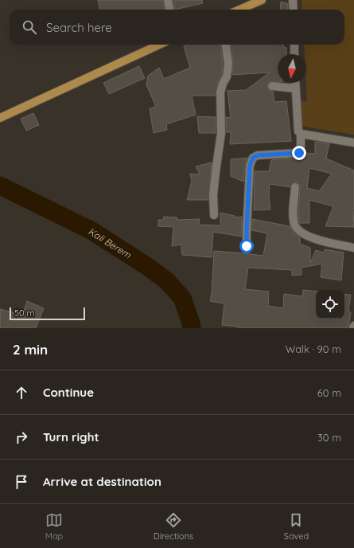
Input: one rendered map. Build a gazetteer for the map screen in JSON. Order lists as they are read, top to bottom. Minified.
{"water":["Kali Berem"],"scale_bar":"50 m","north":"bottom","page":{"search":"Search here","scale":"50 m","heading":["2 min","Walk · 90 m"],"list":[["Continue","60 m"],["Turn right","30 m"],"Arrive at destination"],"nav":["Map","Directions","Saved"]}}
